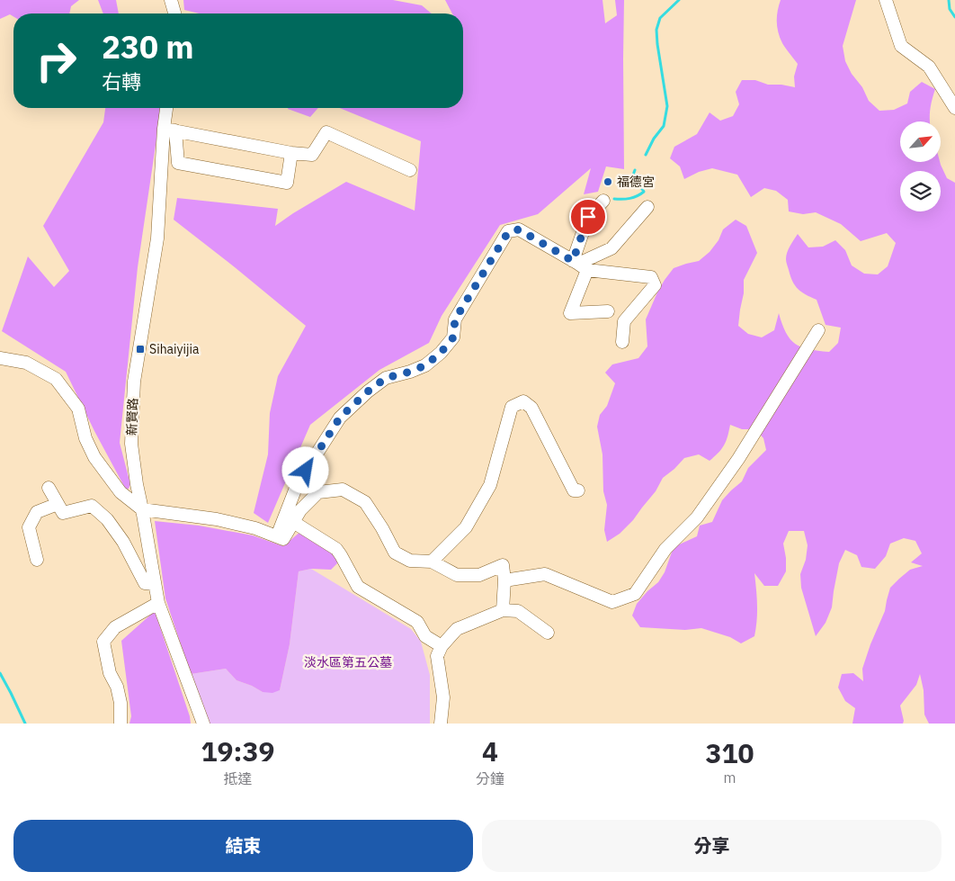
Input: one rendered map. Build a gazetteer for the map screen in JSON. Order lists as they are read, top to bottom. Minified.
{"streets":{"street":["新賢路"]},"parks":["淡水區第五公墓"],"places":{"other":["福德宮"],"transit":["Sihaiyijia"]},"north":"top right","page":{"turn":["230 m","右轉"],"eta":["19:39","抵達","4","分鐘","310","m"],"buttons":["結束","分享"]}}
